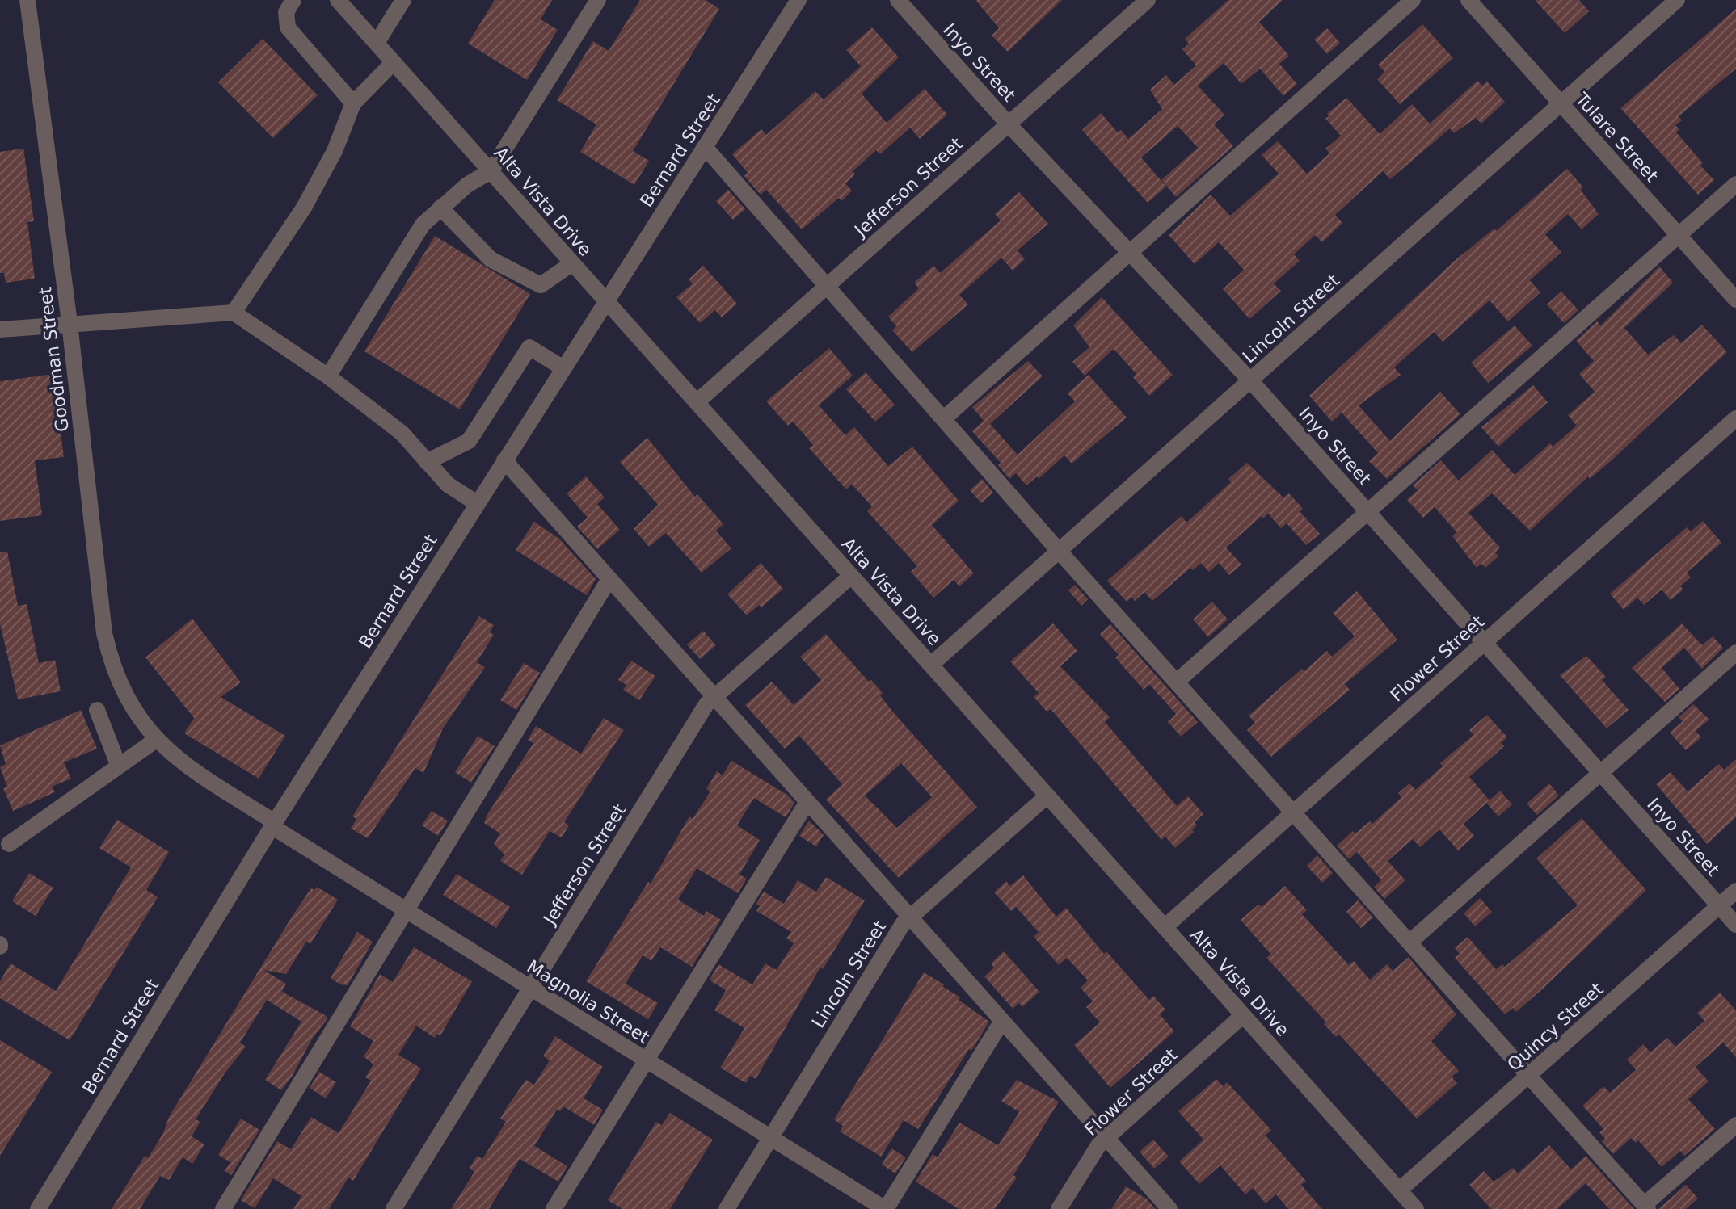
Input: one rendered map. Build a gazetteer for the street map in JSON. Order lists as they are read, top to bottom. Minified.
{"streets":{"street":["Inyo Street","Tulare Street","Bernard Street","Jefferson Street","Alta Vista Drive","Lincoln Street","Goodman Street","Flower Street","Magnolia Street","Quincy Street"]},"crossings":[["Inyo Street","Jefferson Street"],["Inyo Street","Lincoln Street"],["Inyo Street","Flower Street"],["Inyo Street","Quincy Street"],["Tulare Street","Lincoln Street"],["Bernard Street","Alta Vista Drive"],["Bernard Street","Magnolia Street"],["Jefferson Street","Alta Vista Drive"],["Jefferson Street","Magnolia Street"],["Alta Vista Drive","Lincoln Street"],["Alta Vista Drive","Flower Street"],["Alta Vista Drive","Quincy Street"],["Lincoln Street","Magnolia Street"],["Goodman Street","Magnolia Street"]]}
